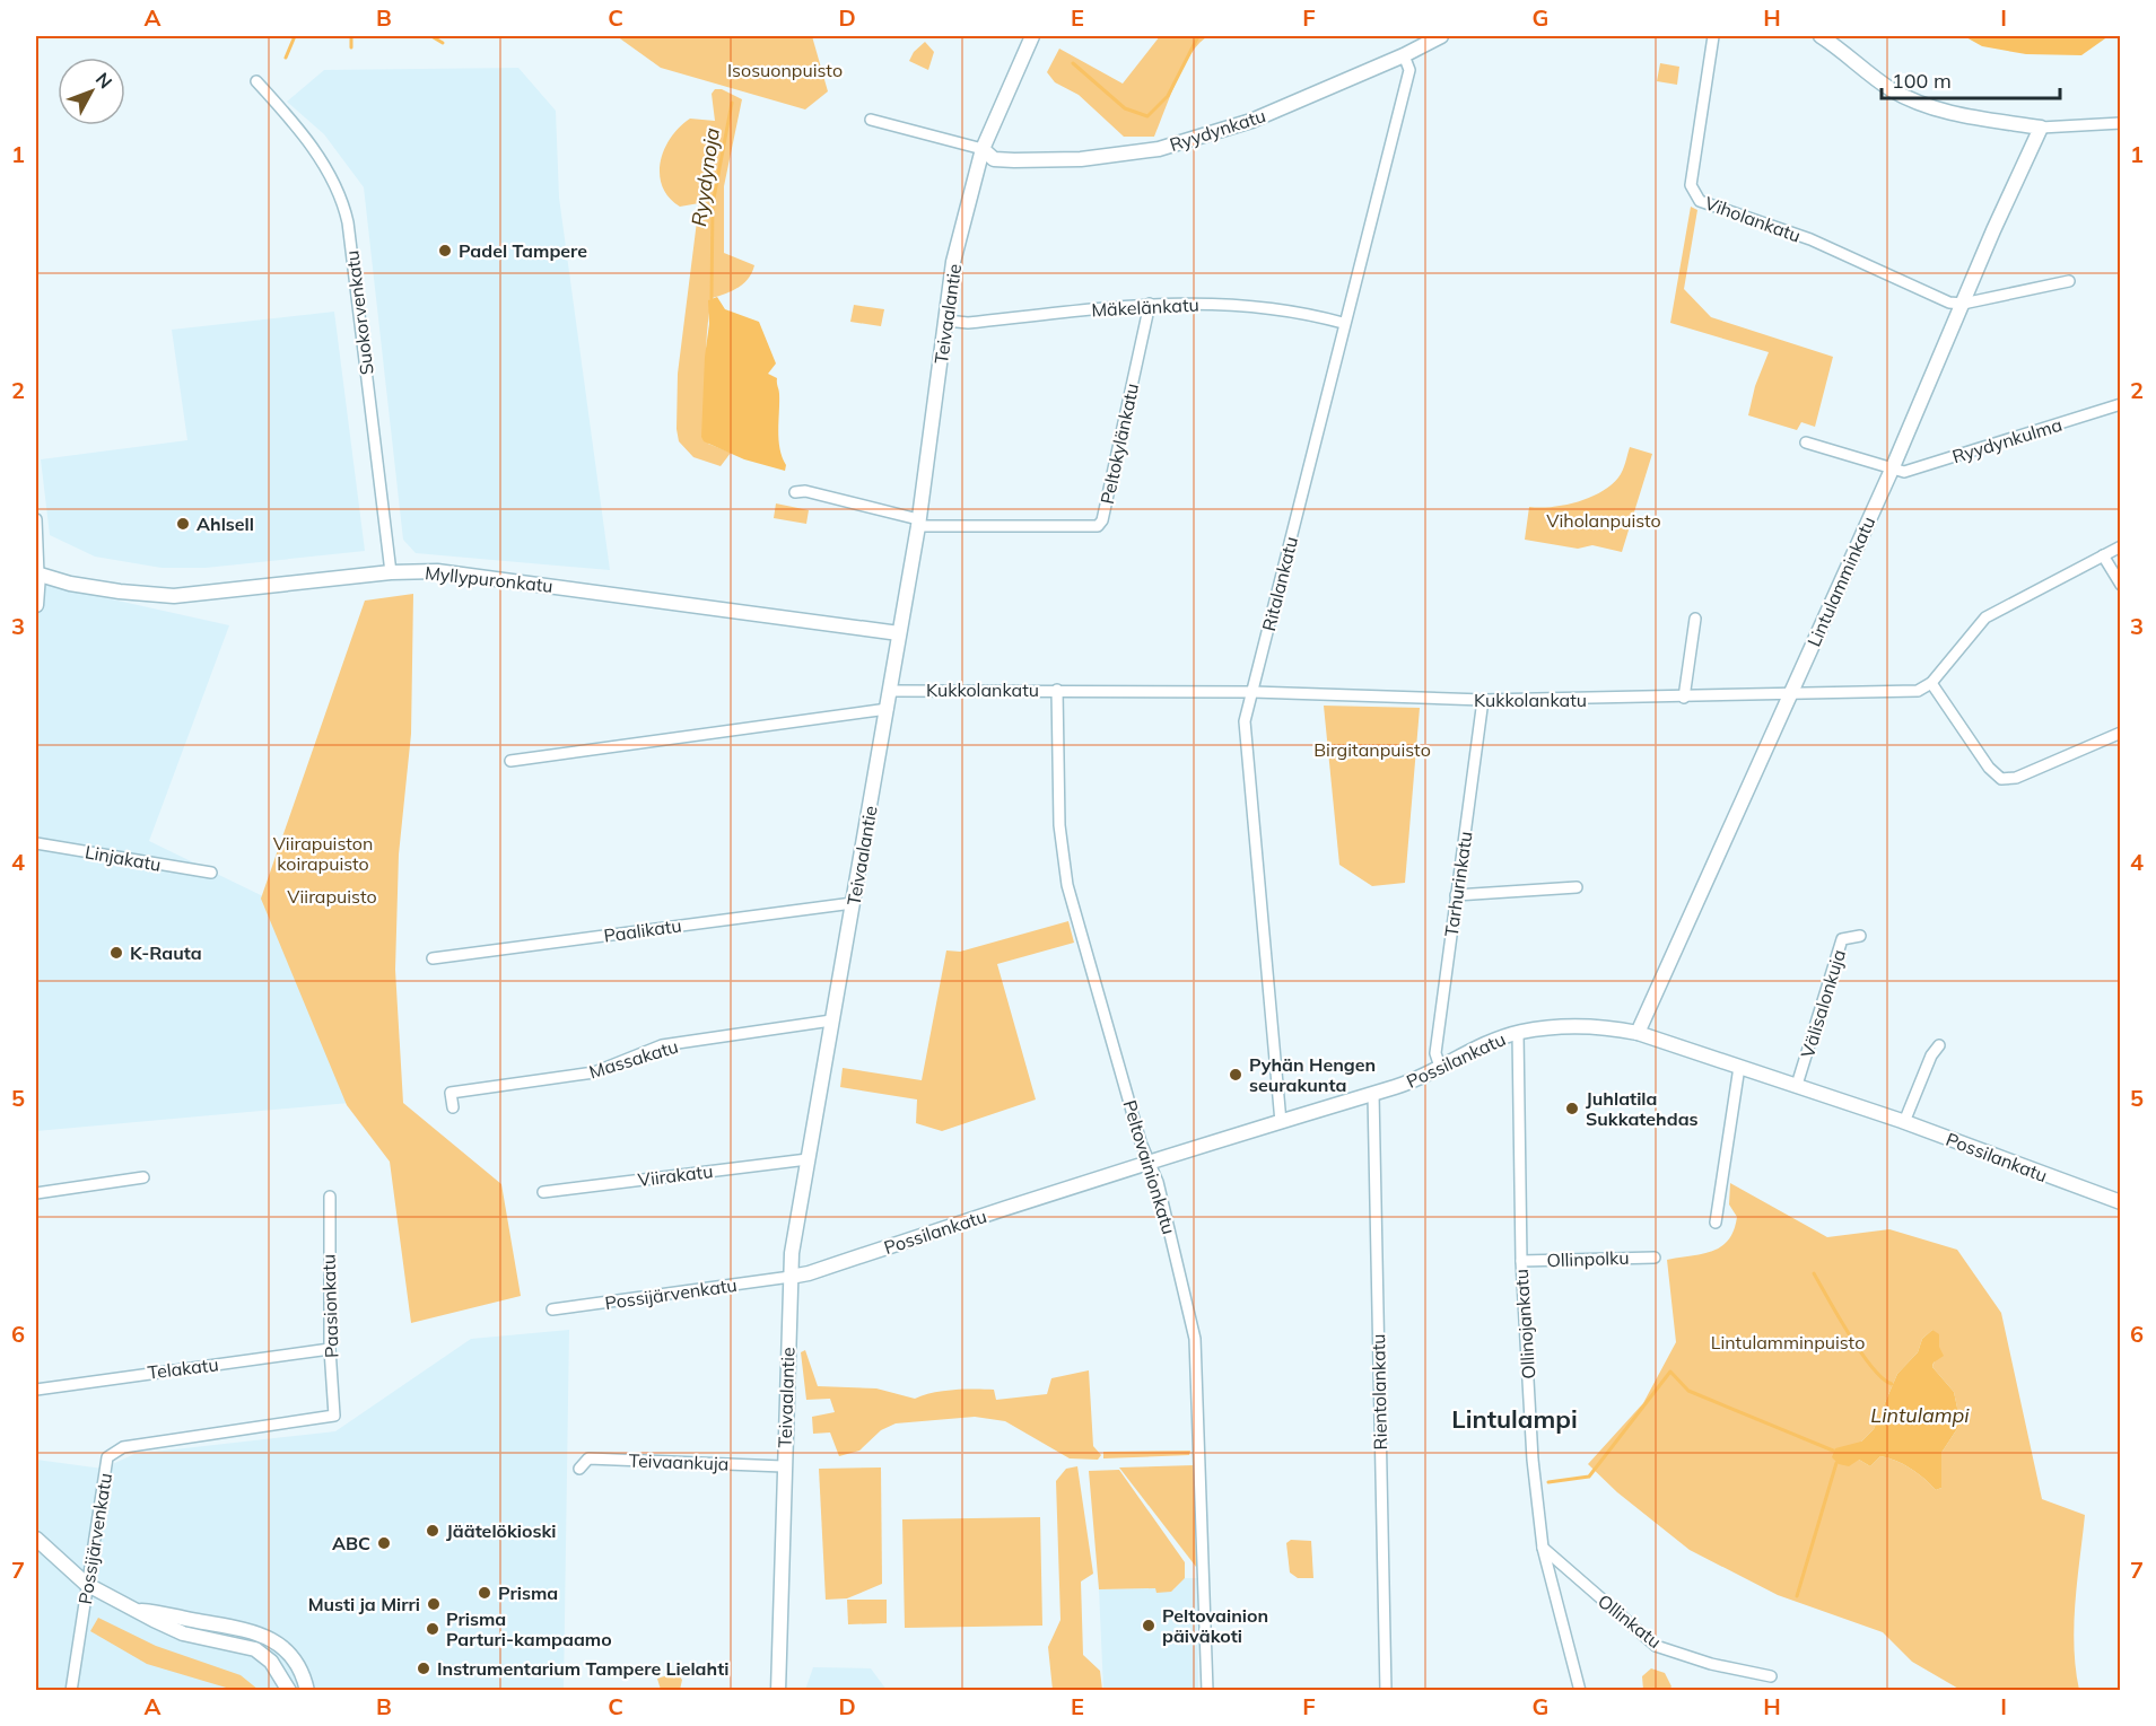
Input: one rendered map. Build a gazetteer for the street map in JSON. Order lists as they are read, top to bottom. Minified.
{"streets":{"street":["Ryydynkatu","Viholankatu","Mäkelänkatu","Suokorvenkatu","Teivaalantie","Ryydynkulma","Peltokylänkatu","Myllypuronkatu","Lintulamminkatu","Ritalankatu","Kukkolankatu","Linjakatu","Tarhurinkatu","Paalikatu","Välisalonkuja","Massakatu","Possilankatu","Peltovainionkatu","Viirakatu","Ollinpolku","Possijärvenkatu","Paasionkatu","Ollinojankatu","Telakatu","Rientolankatu","Teivaankuja","Ollinkatu"]},"crossings":[["Ryydynkatu","Teivaalantie"],["Ryydynkatu","Ritalankatu"],["Viholankatu","Lintulamminkatu"],["Mäkelänkatu","Teivaalantie"],["Mäkelänkatu","Peltokylänkatu"],["Mäkelänkatu","Ritalankatu"],["Suokorvenkatu","Myllypuronkatu"],["Teivaalantie","Peltokylänkatu"],["Teivaalantie","Myllypuronkatu"],["Teivaalantie","Kukkolankatu"],["Teivaalantie","Paalikatu"],["Teivaalantie","Massakatu"],["Teivaalantie","Possilankatu"],["Teivaalantie","Viirakatu"],["Teivaalantie","Possijärvenkatu"],["Teivaalantie","Teivaankuja"],["Ryydynkulma","Lintulamminkatu"],["Lintulamminkatu","Kukkolankatu"],["Lintulamminkatu","Possilankatu"],["Ritalankatu","Kukkolankatu"],["Ritalankatu","Possilankatu"],["Kukkolankatu","Tarhurinkatu"],["Kukkolankatu","Peltovainionkatu"],["Tarhurinkatu","Possilankatu"],["Välisalonkuja","Possilankatu"],["Possilankatu","Peltovainionkatu"],["Possilankatu","Possijärvenkatu"],["Possilankatu","Ollinojankatu"],["Possilankatu","Rientolankatu"],["Ollinpolku","Ollinojankatu"],["Possijärvenkatu","Paasionkatu"],["Paasionkatu","Telakatu"],["Ollinojankatu","Ollinkatu"]],"districts":["Lintulampi"],"water":["Ryydynoja","Lintulampi"],"parks":["Isosuonpuisto","Viholanpuisto","Birgitanpuisto","Viirapuiston koirapuisto","Viirapuisto","Lintulamminpuisto"],"places":["Padel Tampere","Ahlsell","K-Rauta","Pyhän Hengen seurakunta","Juhlatila Sukkatehdas","Jäätelökioski","ABC","Prisma","Musti ja Mirri","Peltovainion päiväkoti","Prisma Parturi-kampaamo","Instrumentarium Tampere Lielahti"],"scale_bar":"100 m","north":"top right","grid":{"columns":["A","B","C","D","E","F","G","H","I"],"rows":["1","2","3","4","5","6","7"]}}
